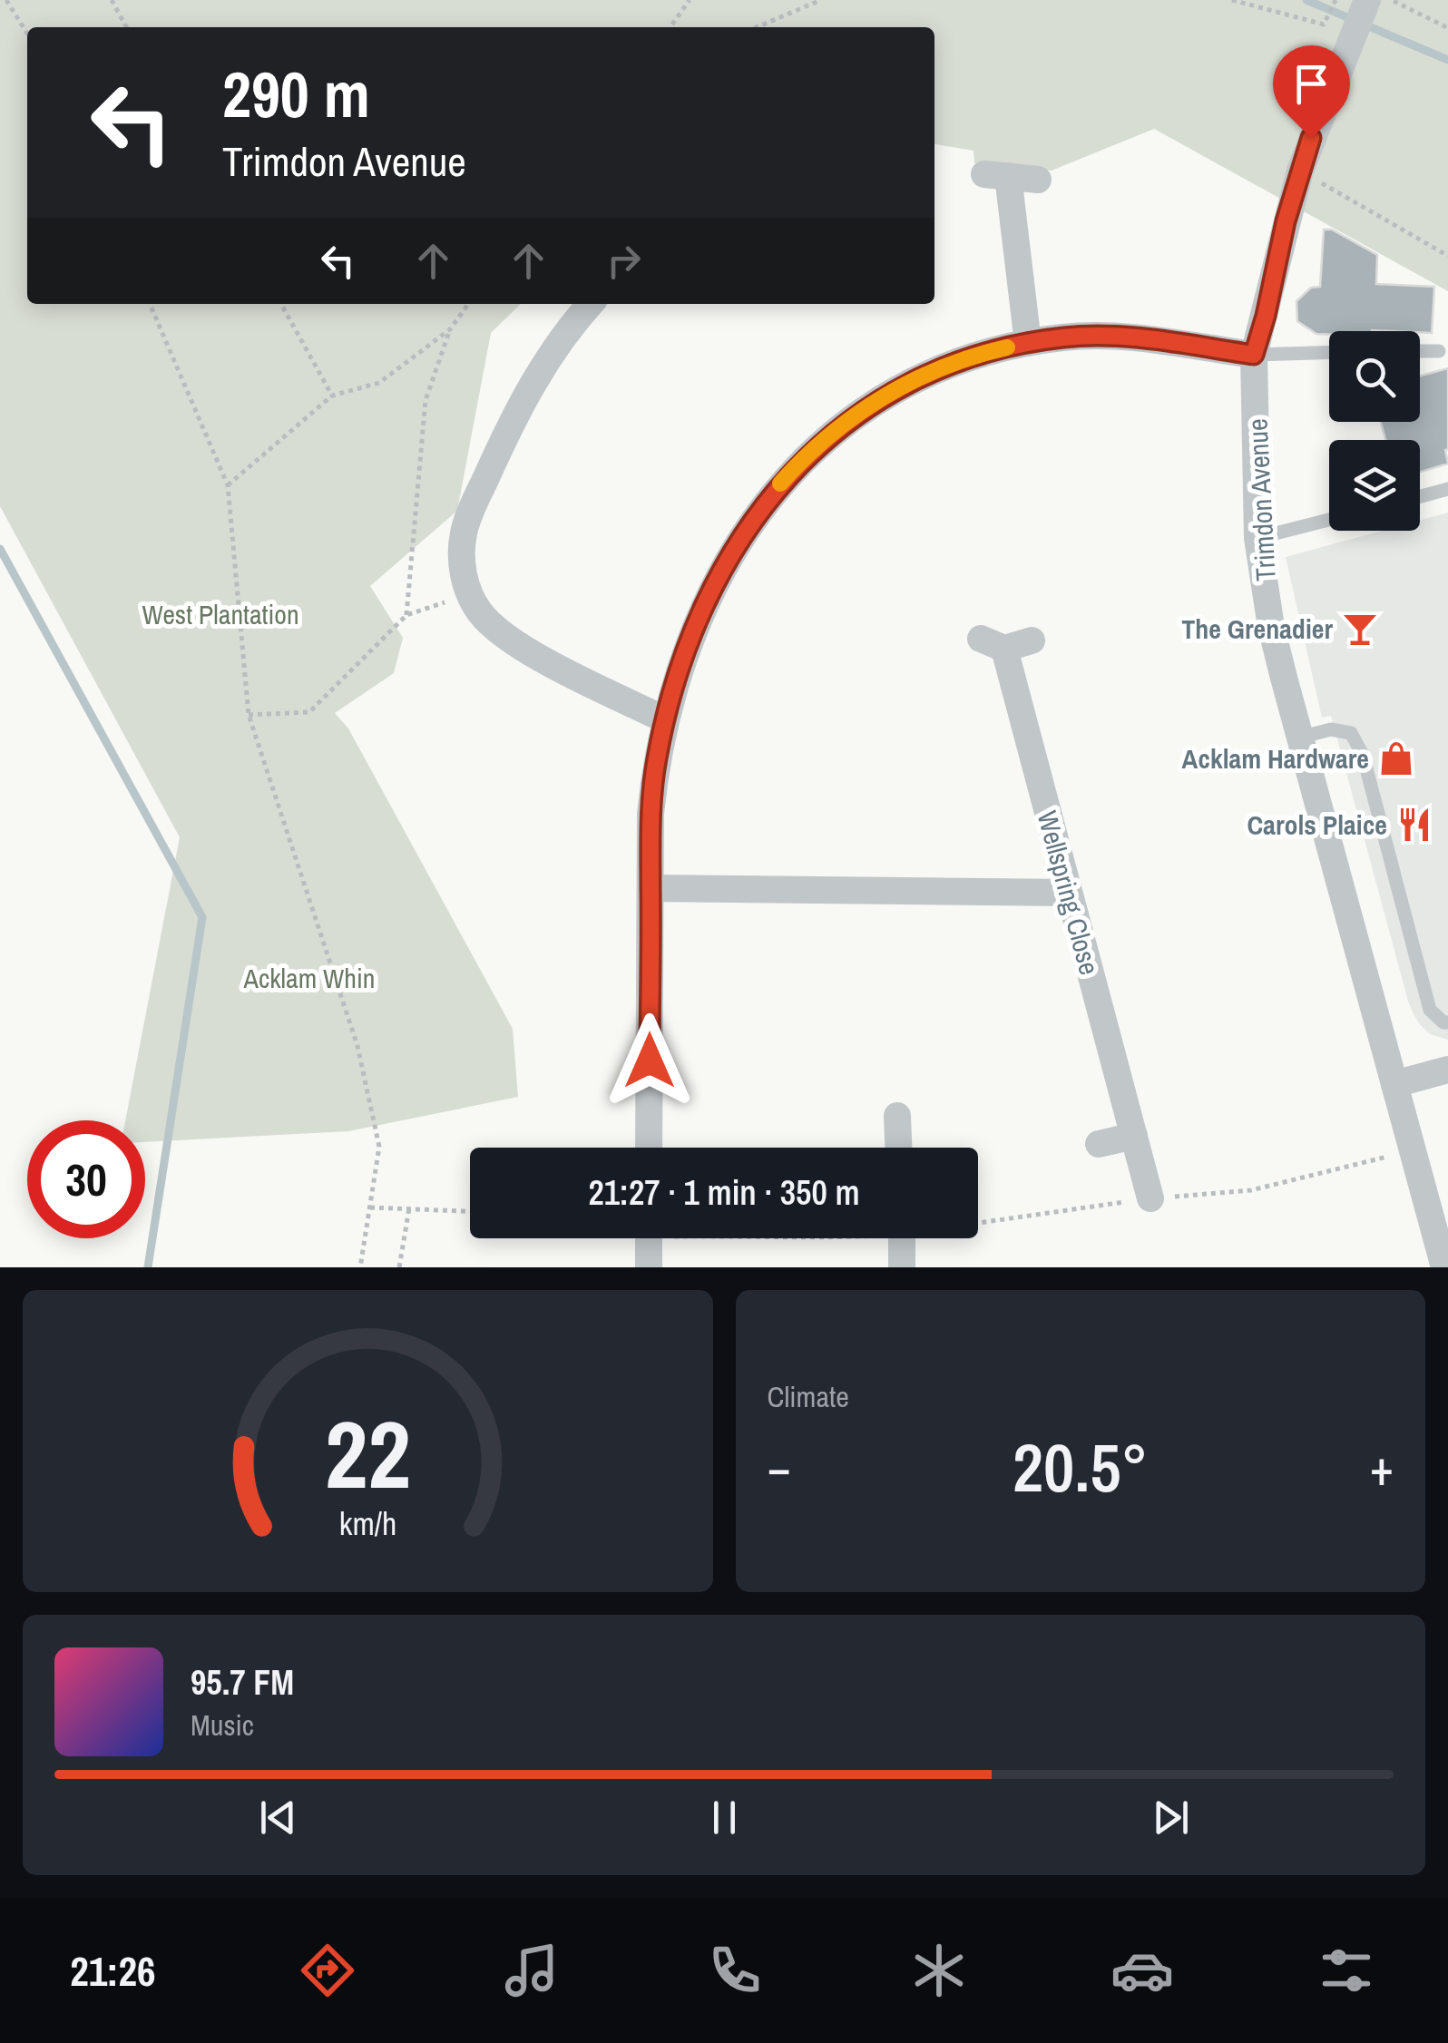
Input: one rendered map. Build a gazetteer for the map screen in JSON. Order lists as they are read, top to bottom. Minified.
{"streets":{"street":["Trimdon Avenue","Wellspring Close"]},"parks":["West Plantation","Acklam Whin"],"places":{"bar":["The Grenadier"],"shop":["Acklam Hardware"],"restaurant":["Carols Plaice"]},"page":{"turn":["290 m","Trimdon Avenue"],"limit":"30","trip":"21:27 · 1 min · 350 m","tile":"Climate","heat":["−","20.5°","+"],"song":["95.7 FM","Music"],"tabs":"21:26","gauge":["22","km/h"]}}
